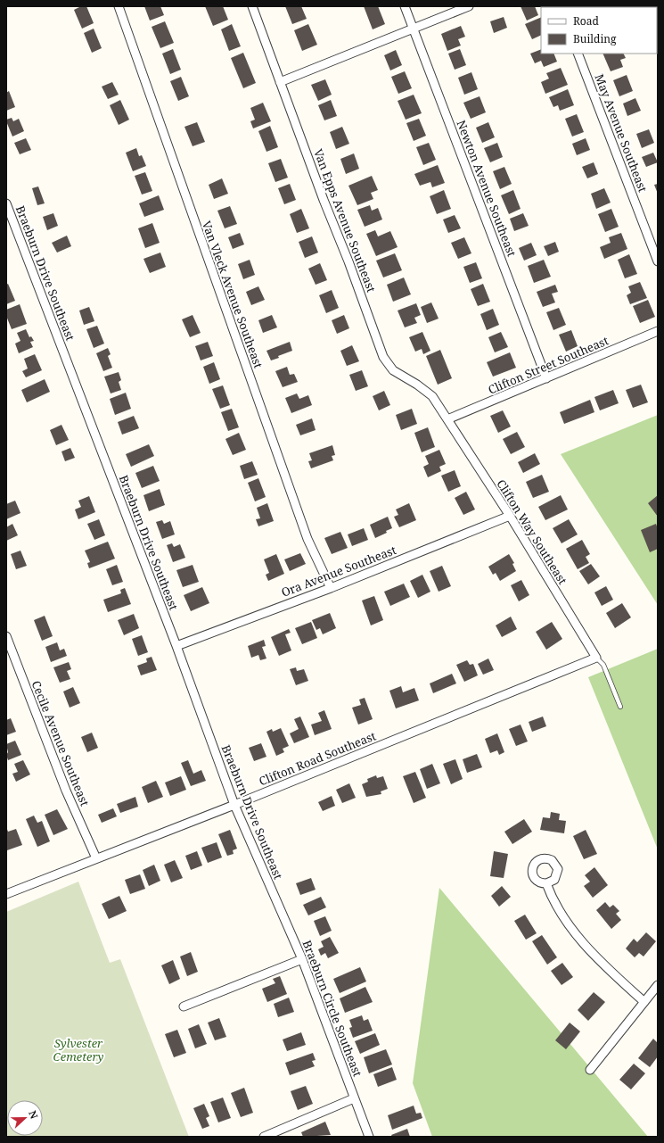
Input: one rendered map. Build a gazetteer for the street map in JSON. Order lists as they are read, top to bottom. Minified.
{"streets":{"street":["May Avenue Southeast","Newton Avenue Southeast","Van Epps Avenue Southeast","Braeburn Drive Southeast","Van Vleck Avenue Southeast","Clifton Street Southeast","Clifton Way Southeast","Ora Avenue Southeast","Cecile Avenue Southeast","Clifton Road Southeast","Braeburn Circle Southeast"]},"crossings":[["Newton Avenue Southeast","Clifton Street Southeast"],["Van Epps Avenue Southeast","Clifton Street Southeast"],["Van Epps Avenue Southeast","Clifton Way Southeast"],["Braeburn Drive Southeast","Ora Avenue Southeast"],["Braeburn Drive Southeast","Clifton Road Southeast"],["Braeburn Drive Southeast","Braeburn Circle Southeast"],["Van Vleck Avenue Southeast","Ora Avenue Southeast"],["Clifton Street Southeast","Clifton Way Southeast"],["Clifton Way Southeast","Ora Avenue Southeast"],["Clifton Way Southeast","Clifton Road Southeast"],["Cecile Avenue Southeast","Clifton Road Southeast"]],"parks":["Sylvester Cemetery"],"legend":["Road","Building"],"north":"right"}
